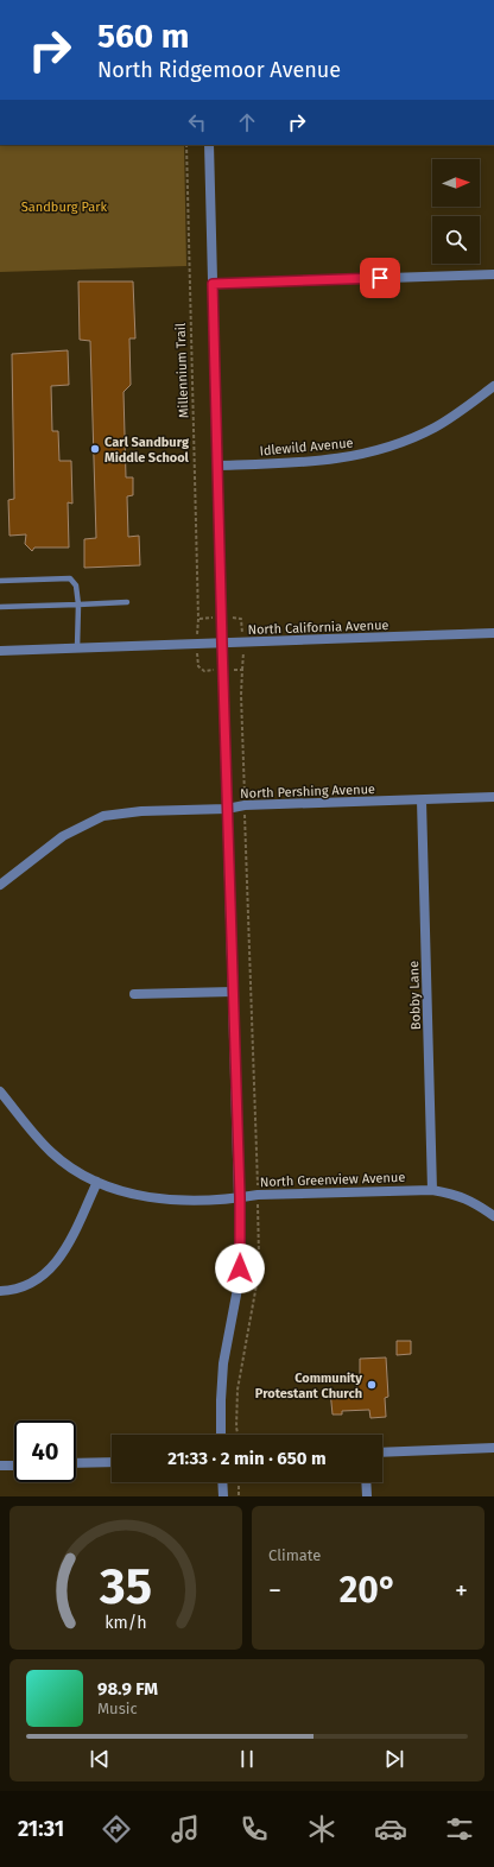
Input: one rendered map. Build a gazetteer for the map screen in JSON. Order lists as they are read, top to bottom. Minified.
{"streets":{"street":["Idlewild Avenue","North California Avenue","North Pershing Avenue","Bobby Lane","North Greenview Avenue"],"path":["Millennium Trail"]},"crossings":[["North Pershing Avenue","Bobby Lane"],["Bobby Lane","North Greenview Avenue"]],"parks":["Sandburg Park"],"places":["Carl Sandburg Middle School","Community Protestant Church"],"north":"right","page":{"turn":["560 m","North Ridgemoor Avenue"],"limit":"40","trip":"21:33 · 2 min · 650 m","tile":"Climate","heat":["−","20°","+"],"song":["98.9 FM","Music"],"tabs":"21:31","gauge":["35","km/h"]}}
